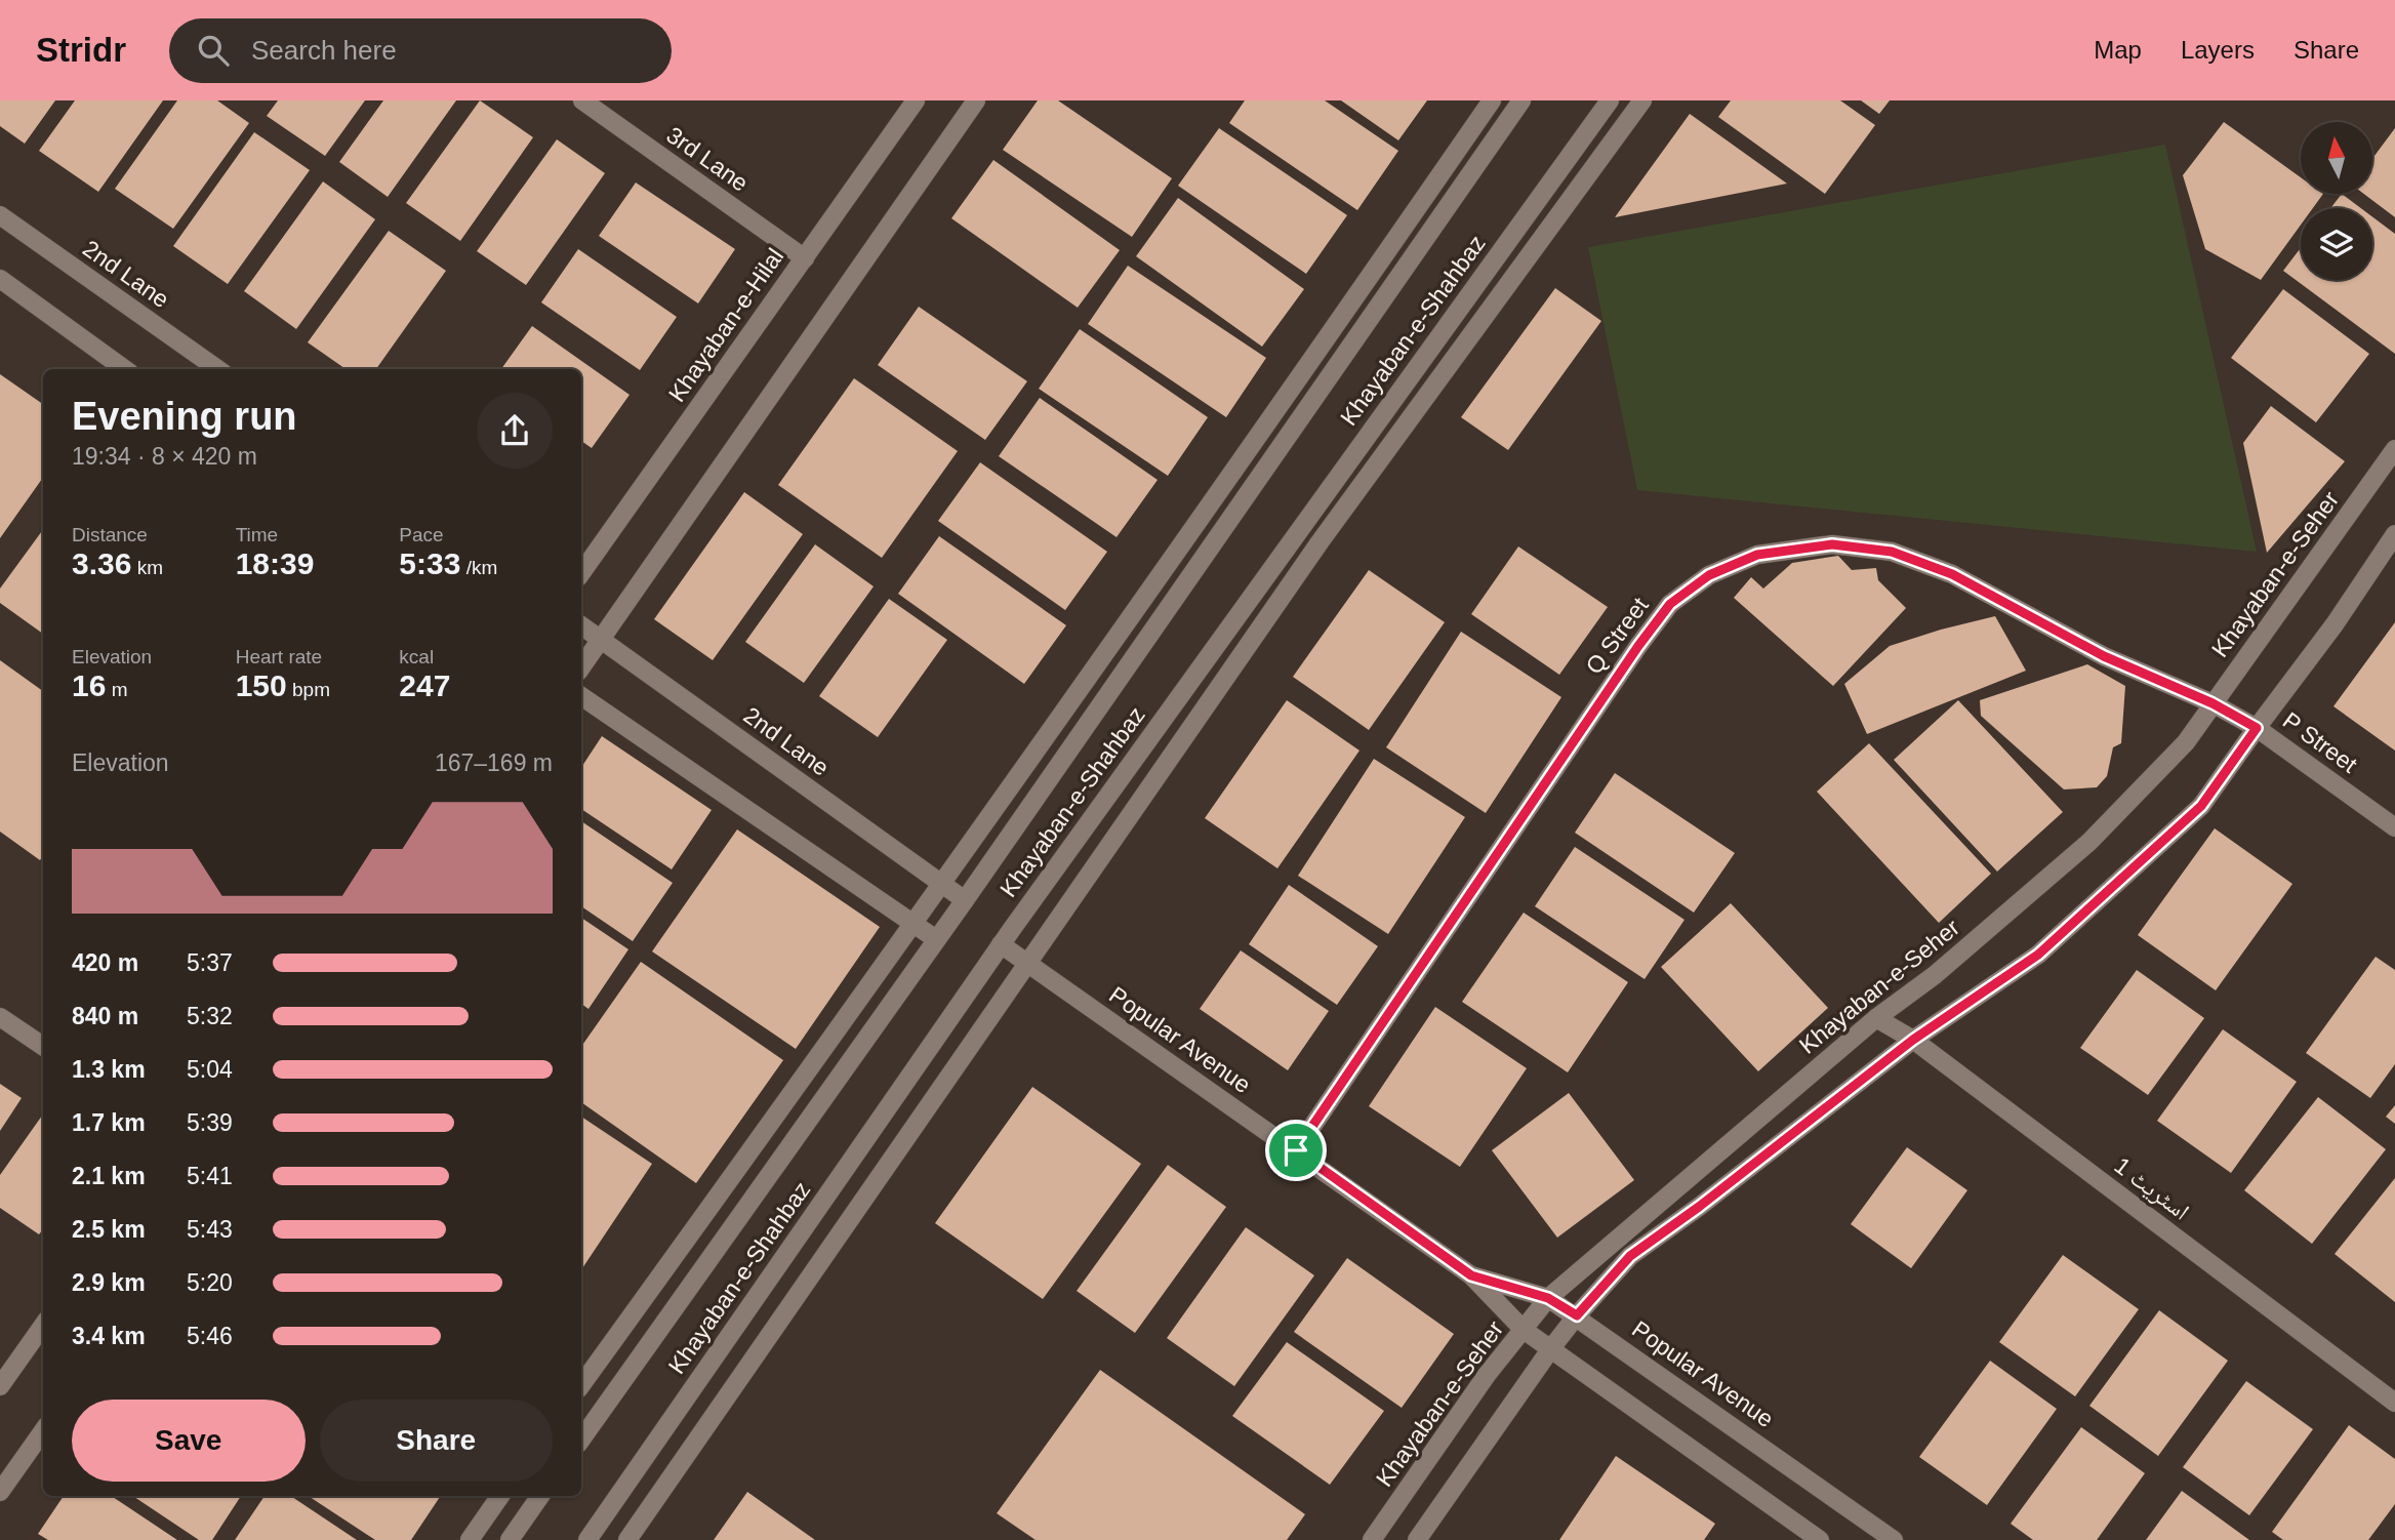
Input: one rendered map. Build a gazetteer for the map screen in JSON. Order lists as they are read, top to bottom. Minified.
{"streets":{"street":["3rd Lane","2nd Lane","Khayaban-e-Hilal","Khayaban-e-Shahbaz","Khayaban-e-Seher","Q Street","P Street","Popular Avenue","اسٹریٹ 1"]},"crossings":[["3rd Lane","Khayaban-e-Hilal"],["2nd Lane","Khayaban-e-Shahbaz"],["Khayaban-e-Shahbaz","Popular Avenue"],["Khayaban-e-Seher","Q Street"],["Khayaban-e-Seher","P Street"],["Khayaban-e-Seher","Popular Avenue"],["Khayaban-e-Seher","اسٹریٹ 1"],["Q Street","P Street"],["Q Street","Popular Avenue"]],"north":"top","page":{"header":"Stridr","search":"Search here","nav":["Map","Layers","Share"],"heading":["Evening run","19:34 · 8 × 420 m"],"stats":[["Distance","3.36 km"],["Time","18:39"],["Pace","5:33 /km"],["Elevation","16 m"],["Heart rate","150 bpm"],["kcal","247"]],"chart":["Elevation","167–169 m"],"list":[{"name":"420 m","note":"5:37"},{"name":"840 m","note":"5:32"},{"name":"1.3 km","note":"5:04"},{"name":"1.7 km","note":"5:39"},{"name":"2.1 km","note":"5:41"},{"name":"2.5 km","note":"5:43"},{"name":"2.9 km","note":"5:20"},{"name":"3.4 km","note":"5:46"}],"buttons":["Save","Share"]}}
